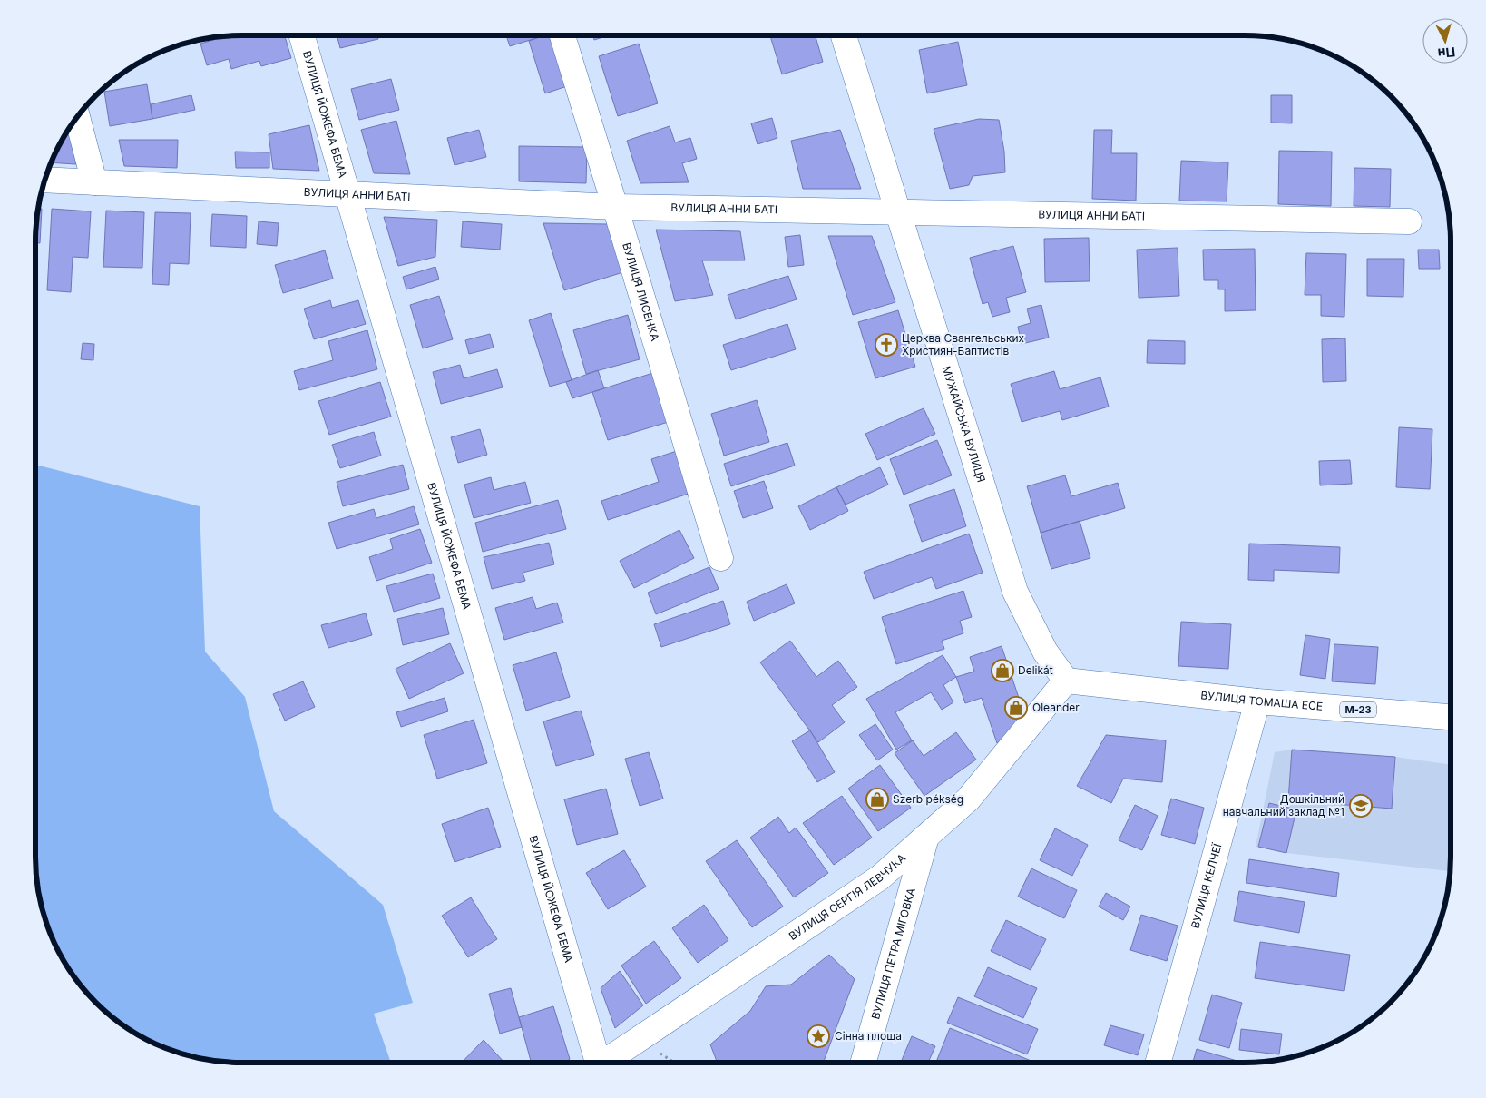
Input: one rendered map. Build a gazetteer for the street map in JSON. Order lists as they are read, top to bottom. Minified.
{"streets":{"main road":["ВУЛИЦЯ ЙОЖЕФА БЕМА","ВУЛИЦЯ АННИ БАТІ","ВУЛИЦЯ ЛИСЕНКА","МУЖАЙСЬКА ВУЛИЦЯ","ВУЛИЦЯ ТОМАША ЕСЕ","М-23","ВУЛИЦЯ КЕЛЧЕЇ","ВУЛИЦЯ СЕРГІЯ ЛЕВЧУКА","ВУЛИЦЯ ПЕТРА МІГОВКА"]},"crossings":[["ВУЛИЦЯ ЙОЖЕФА БЕМА","ВУЛИЦЯ АННИ БАТІ"],["ВУЛИЦЯ АННИ БАТІ","ВУЛИЦЯ ЛИСЕНКА"],["ВУЛИЦЯ АННИ БАТІ","МУЖАЙСЬКА ВУЛИЦЯ"],["МУЖАЙСЬКА ВУЛИЦЯ","ВУЛИЦЯ ТОМАША ЕСЕ"],["МУЖАЙСЬКА ВУЛИЦЯ","ВУЛИЦЯ СЕРГІЯ ЛЕВЧУКА"],["ВУЛИЦЯ ТОМАША ЕСЕ","ВУЛИЦЯ КЕЛЧЕЇ"],["ВУЛИЦЯ ТОМАША ЕСЕ","ВУЛИЦЯ СЕРГІЯ ЛЕВЧУКА"],["ВУЛИЦЯ СЕРГІЯ ЛЕВЧУКА","ВУЛИЦЯ ПЕТРА МІГОВКА"]],"places":{"church":["Церква Євангельських Християн-Баптистів"],"shop":["Delikát","Oleander","Szerb pékség"],"school or university":["Дошкільний навчальний заклад №1"],"place":["Сінна площа"]},"north":"bottom"}
